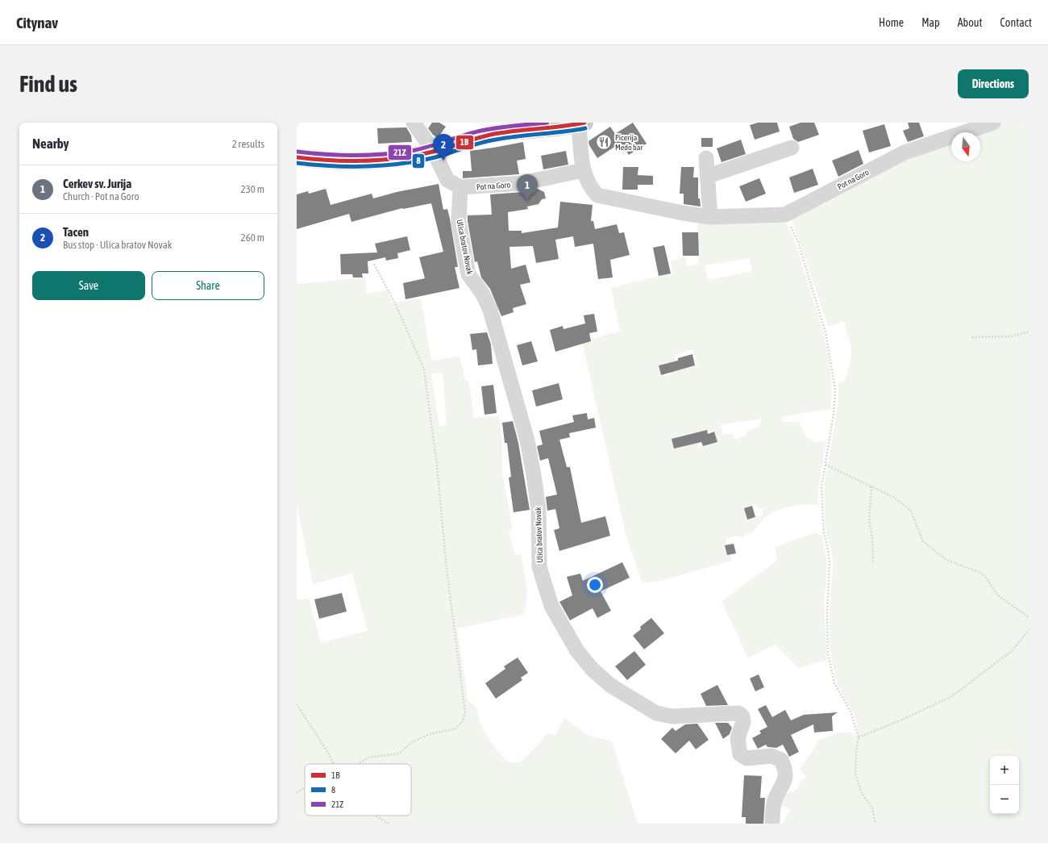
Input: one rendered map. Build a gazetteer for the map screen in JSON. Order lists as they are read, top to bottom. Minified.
{"streets":{"street":["Pot na Goro","Ulica bratov Novak"]},"crossings":[["Pot na Goro","Ulica bratov Novak"]],"places":{"restaurant":["Picerija Medo bar"]},"lines":["transit line 1B","transit line 21Z","transit line 8"],"legend":["1B","8","21Z"],"north":"bottom","page":{"header":"Citynav","nav":["Home","Map","About","Contact"],"buttons":["Directions",["Save","Share"]],"title":"Find us","heading":["Nearby","2 results"],"pins":["2","1"],"list":[{"mark":"1","name":"Cerkev sv. Jurija","note":"Church · Pot na Goro","value":"230 m"},{"mark":"2","name":"Tacen","note":"Bus stop · Ulica bratov Novak","value":"260 m"}],"map_buttons":["+","−"]}}
